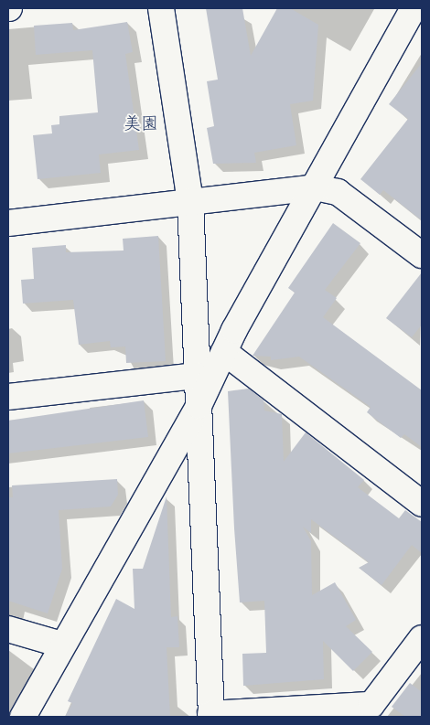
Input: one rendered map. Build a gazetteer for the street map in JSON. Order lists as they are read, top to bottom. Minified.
{"districts":["美園"]}
